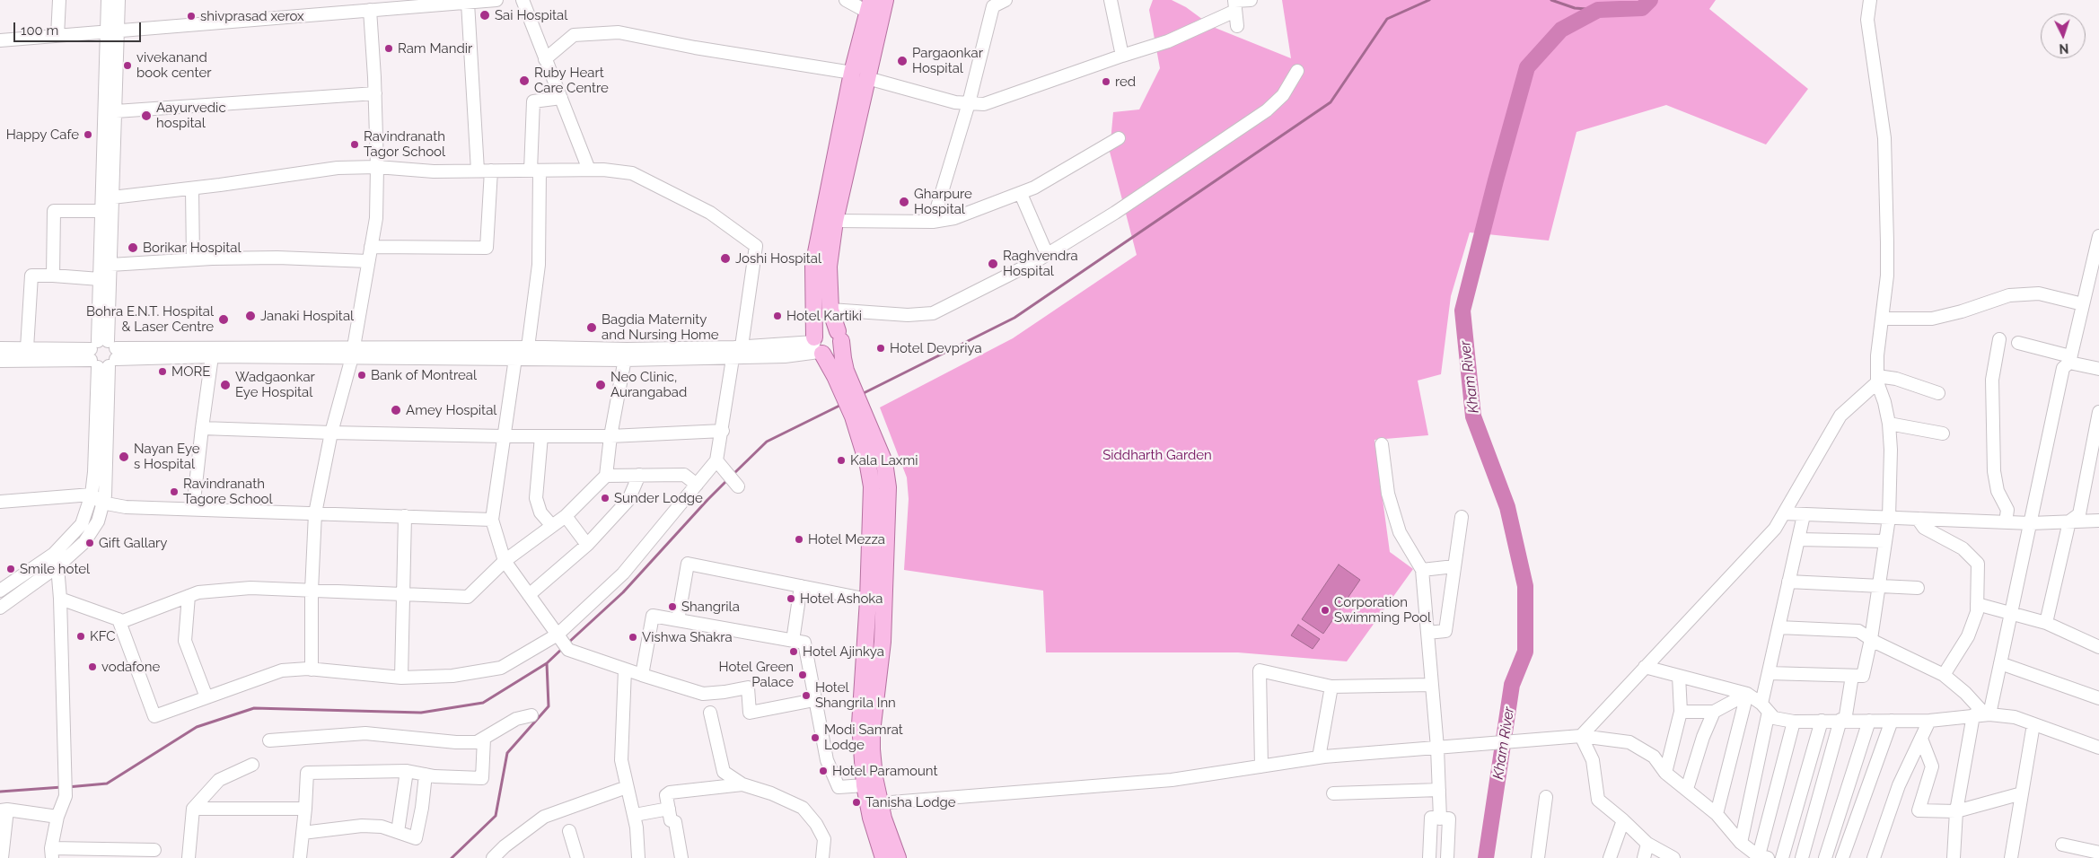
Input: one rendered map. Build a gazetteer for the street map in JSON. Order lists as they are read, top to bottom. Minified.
{"water":["Kham River"],"parks":["Siddharth Garden"],"places":["Sai Hospital","shivprasad xerox","Ram Mandir","Pargaonkar Hospital","vivekanand book center","Ruby Heart Care Centre","red","Aayurvedic hospital","Happy Cafe","Ravindranath Tagor School","Gharpure Hospital","Borikar Hospital","Joshi Hospital","Raghvendra Hospital","Janaki Hospital","Hotel Kartiki","Bohra E.N.T. Hospital & Laser Centre","Bagdia Maternity and Nursing Home","Hotel Devpriya","MORE","Bank of Montreal","Wadgaonkar Eye Hospital","Neo Clinic, Aurangabad","Amey Hospital","Nayan Eye s Hospital","Kala Laxmi","Ravindranath Tagore School","Sunder Lodge","Hotel Mezza","Gift Gallary","Smile hotel","Hotel Ashoka","Shangrila","Corporation Swimming Pool","KFC","Vishwa Shakra","Hotel Ajinkya","vodafone","Hotel Green Palace","Hotel Shangrila Inn","Modi Samrat Lodge","Hotel Paramount","Tanisha Lodge"],"scale_bar":"100 m","north":"bottom"}
